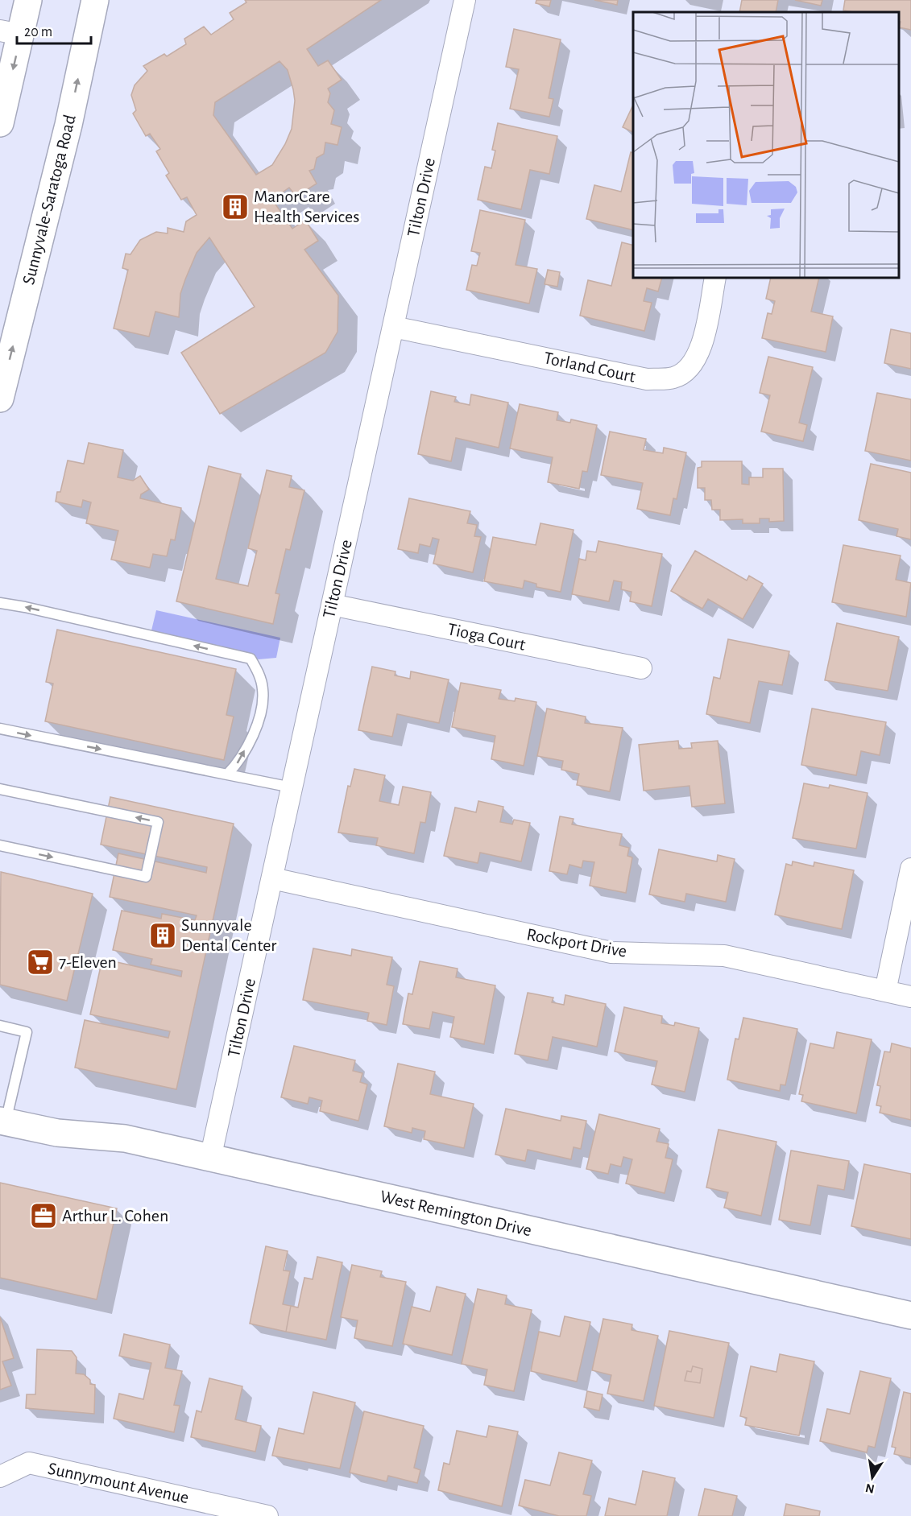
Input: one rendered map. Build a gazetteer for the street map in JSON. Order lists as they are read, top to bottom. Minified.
{"streets":{"street":["Tilton Drive","Sunnyvale-Saratoga Road","Torland Court","Tioga Court","Rockport Drive","West Remington Drive","Sunnymount Avenue"]},"crossings":[["Tilton Drive","Torland Court"],["Tilton Drive","Tioga Court"],["Tilton Drive","Rockport Drive"],["Tilton Drive","West Remington Drive"]],"places":{"building":["ManorCare Health Services","Sunnyvale Dental Center"],"supermarket":["7-Eleven"],"office":["Arthur L. Cohen"]},"scale_bar":"20 m","north":"bottom"}
